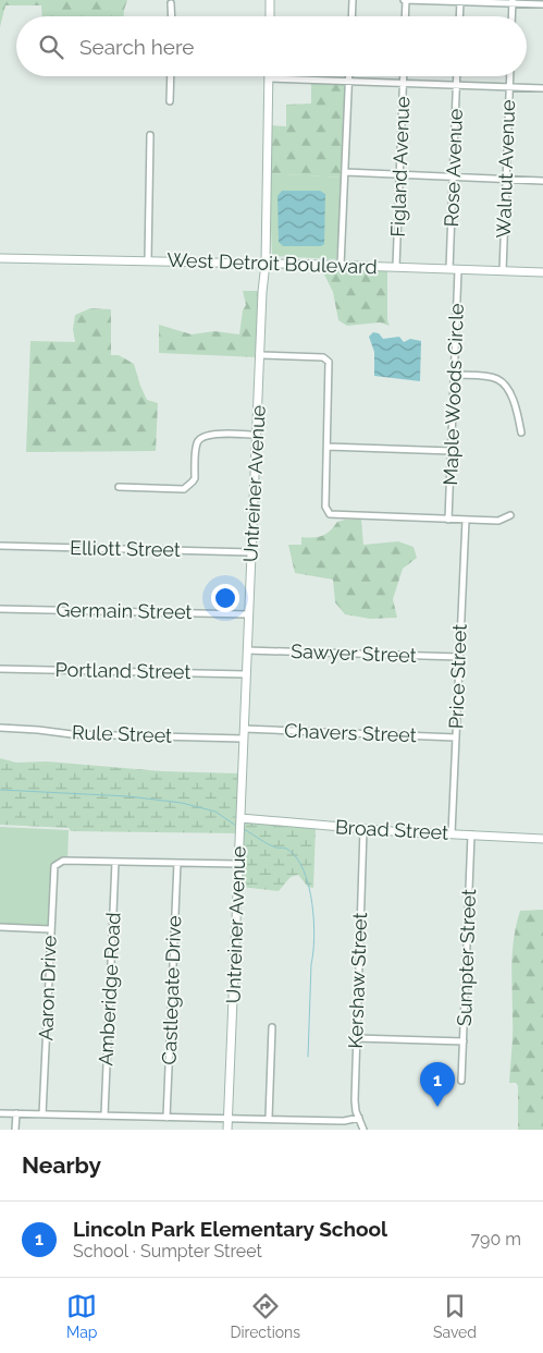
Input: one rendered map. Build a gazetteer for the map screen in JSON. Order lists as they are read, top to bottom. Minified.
{"streets":{"street":["Figland Avenue","Rose Avenue","Walnut Avenue","West Detroit Boulevard","Maple Woods Circle","Untreiner Avenue","Elliott Street","Germain Street","Sawyer Street","Portland Street","Price Street","Chavers Street","Rule Street","Broad Street","Sumpter Street","Kershaw Street","Aaron Drive","Amberidge Road","Castlegate Drive"]},"crossings":[["Figland Avenue","West Detroit Boulevard"],["Rose Avenue","West Detroit Boulevard"],["Rose Avenue","Maple Woods Circle"],["Walnut Avenue","West Detroit Boulevard"],["West Detroit Boulevard","Maple Woods Circle"],["West Detroit Boulevard","Untreiner Avenue"],["Untreiner Avenue","Elliott Street"],["Untreiner Avenue","Germain Street"],["Untreiner Avenue","Sawyer Street"],["Untreiner Avenue","Portland Street"],["Untreiner Avenue","Chavers Street"],["Untreiner Avenue","Rule Street"],["Untreiner Avenue","Broad Street"],["Sawyer Street","Price Street"],["Price Street","Chavers Street"],["Price Street","Broad Street"],["Broad Street","Sumpter Street"],["Broad Street","Kershaw Street"],["Aaron Drive","Amberidge Road"]],"page":{"search":"Search here","pins":"1","heading":"Nearby","list":[{"mark":"1","name":"Lincoln Park Elementary School","note":"School · Sumpter Street","value":"790 m"}],"nav":["Map","Directions","Saved"]}}
